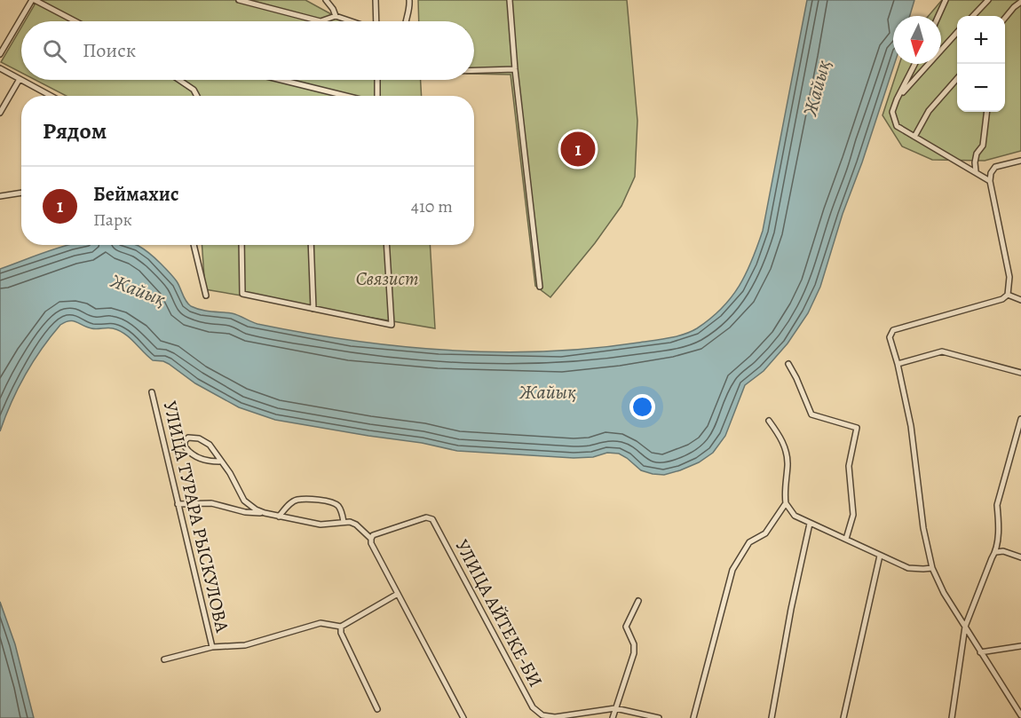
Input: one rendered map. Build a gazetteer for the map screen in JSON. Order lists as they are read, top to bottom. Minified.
{"streets":{"street":["УЛИЦА ТУРАРА РЫСКУЛОВА","УЛИЦА АЙТЕКЕ-БИ"]},"water":["Жайық"],"parks":["Связист"],"north":"bottom","page":{"map_buttons":["+","−"],"search":"Поиск","heading":"Рядом","pins":"1","list":[{"mark":"1","name":"Беймахис","note":"Парк","value":"410 m"}]}}
